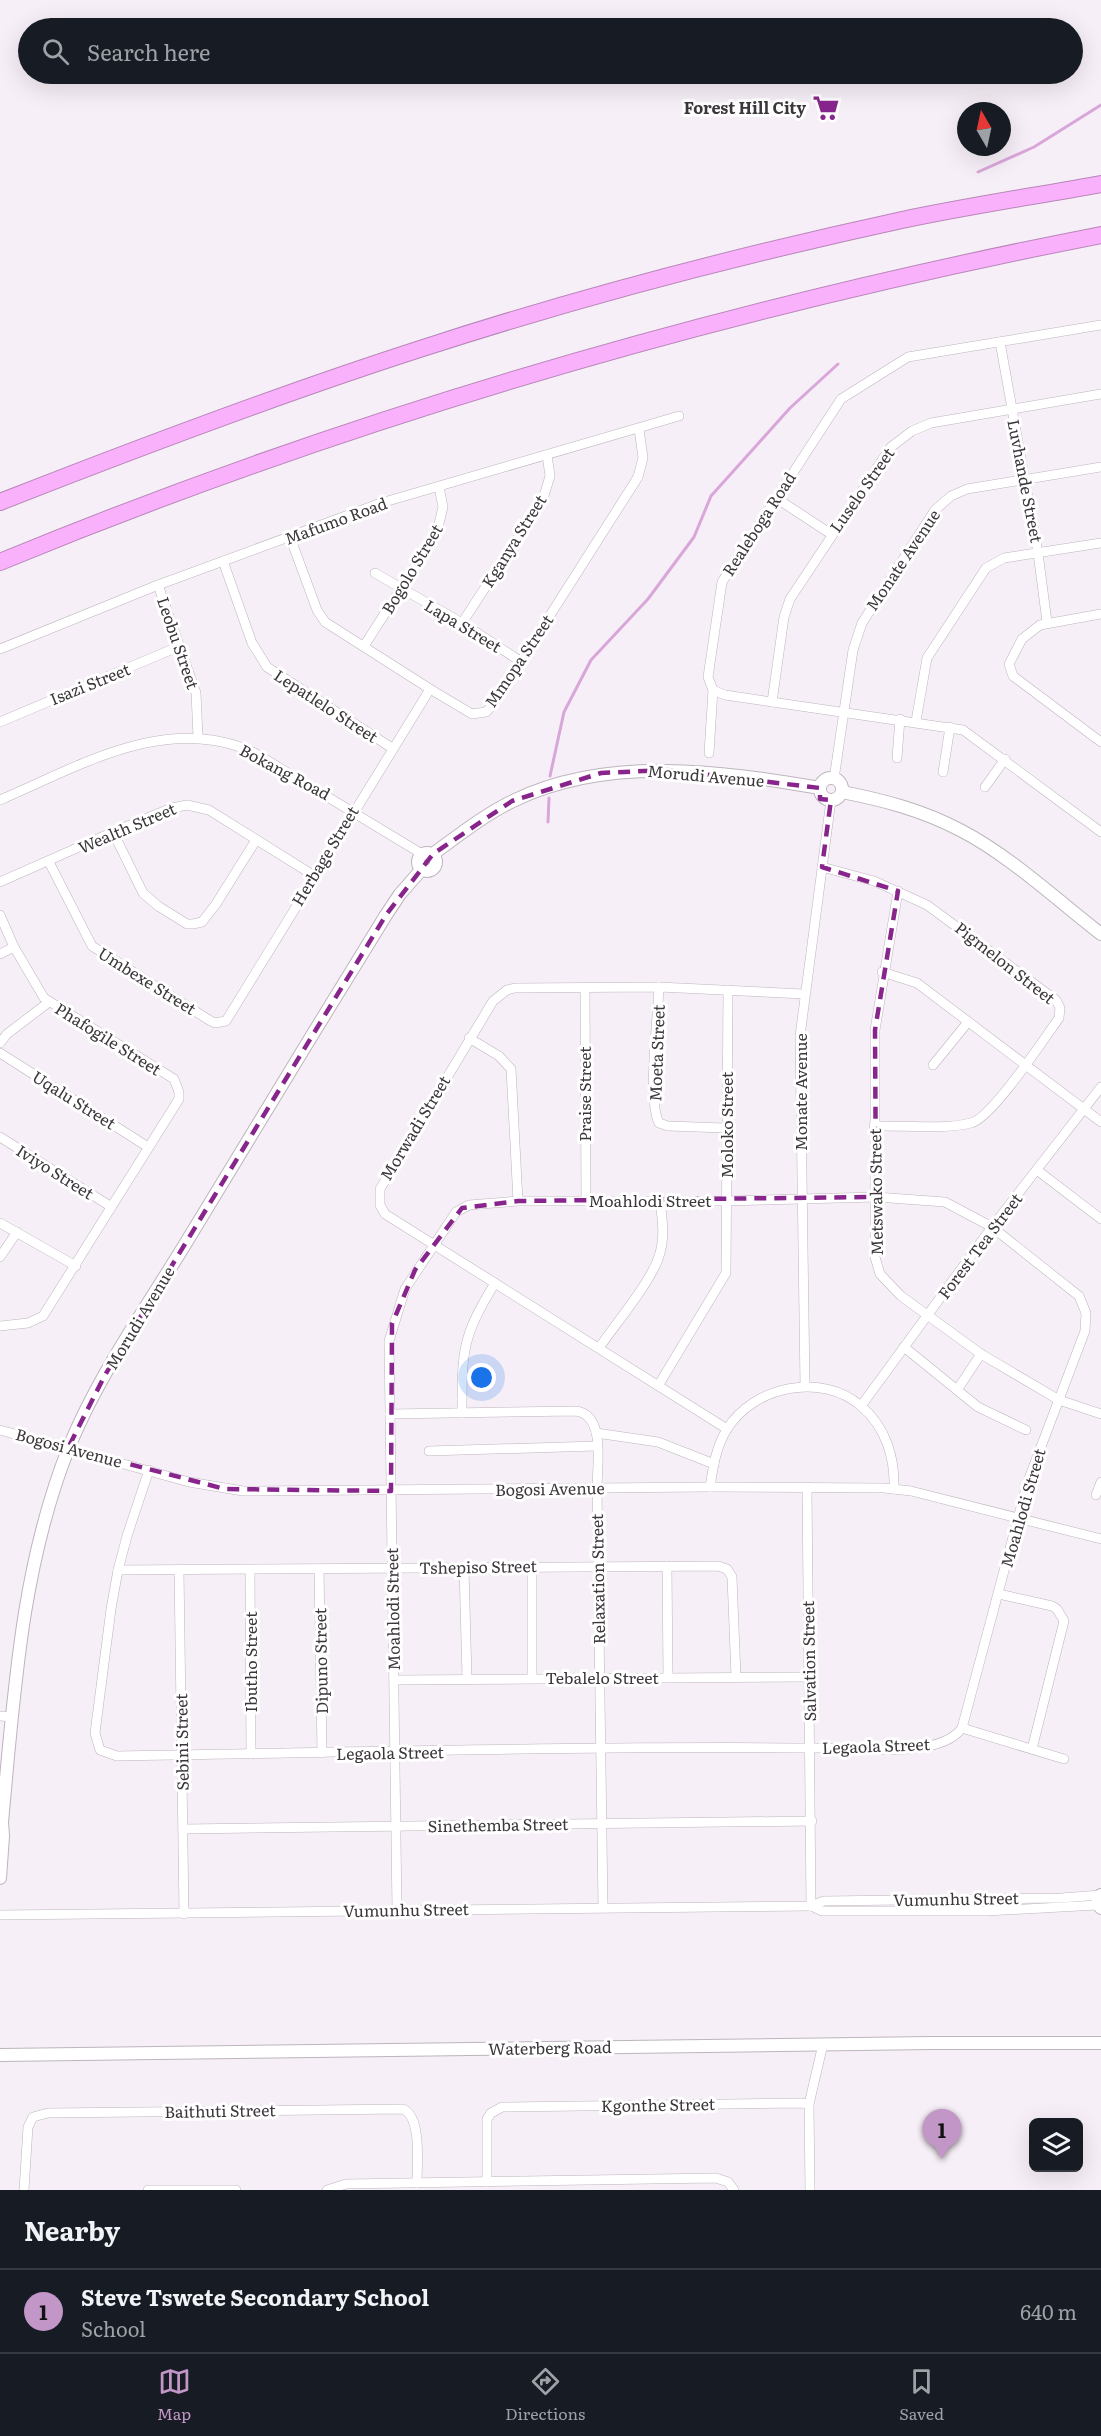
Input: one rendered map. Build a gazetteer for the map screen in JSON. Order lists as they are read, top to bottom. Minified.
{"streets":{"street":["Luvhande Street","Luselo Street","Mafumo Road","Realeboga Road","Kganya Street","Monate Avenue","Bogolo Street","Lapa Street","Leobu Street","Mmopa Street","Isazi Street","Lepatlelo Street","Bokang Road","Morudi Avenue","Wealth Street","Herbage Street","Pigmelon Street","Umbexe Street","Phafogile Street","Moeta Street","Praise Street","Uqalu Street","Moloko Street","Morwadi Street","Iviyo Street","Metswako Street","Moahlodi Street","Forest Tea Street","Bogosi Avenue","Tshepiso Street","Relaxation Street","Dipuno Street","Salvation Street","Ibutho Street","Tebalelo Street","Sebini Street","Legaola Street","Sinethemba Street","Vumunhu Street","Waterberg Road","Kgonthe Street","Baithuti Street"]},"crossings":[["Luvhande Street","Luselo Street"],["Luvhande Street","Realeboga Road"],["Luvhande Street","Monate Avenue"],["Mafumo Road","Kganya Street"],["Mafumo Road","Bogolo Street"],["Mafumo Road","Leobu Street"],["Mafumo Road","Mmopa Street"],["Mafumo Road","Lepatlelo Street"],["Kganya Street","Lapa Street"],["Monate Avenue","Morudi Avenue"],["Monate Avenue","Pigmelon Street"],["Monate Avenue","Morwadi Street"],["Monate Avenue","Moahlodi Street"],["Bogolo Street","Lapa Street"],["Bogolo Street","Mmopa Street"],["Lapa Street","Mmopa Street"],["Leobu Street","Isazi Street"],["Leobu Street","Bokang Road"],["Mmopa Street","Herbage Street"],["Lepatlelo Street","Herbage Street"],["Bokang Road","Morudi Avenue"],["Bokang Road","Herbage Street"],["Morudi Avenue","Bogosi Avenue"],["Wealth Street","Herbage Street"],["Wealth Street","Umbexe Street"],["Herbage Street","Umbexe Street"],["Pigmelon Street","Metswako Street"],["Phafogile Street","Uqalu Street"],["Moeta Street","Moloko Street"],["Moeta Street","Morwadi Street"],["Praise Street","Morwadi Street"],["Praise Street","Moahlodi Street"],["Moloko Street","Morwadi Street"],["Moloko Street","Moahlodi Street"],["Morwadi Street","Moahlodi Street"],["Metswako Street","Moahlodi Street"],["Metswako Street","Forest Tea Street"],["Moahlodi Street","Forest Tea Street"],["Moahlodi Street","Bogosi Avenue"],["Moahlodi Street","Tshepiso Street"],["Moahlodi Street","Tebalelo Street"],["Moahlodi Street","Legaola Street"],["Moahlodi Street","Sinethemba Street"],["Moahlodi Street","Vumunhu Street"],["Bogosi Avenue","Relaxation Street"],["Bogosi Avenue","Salvation Street"],["Bogosi Avenue","Legaola Street"],["Tshepiso Street","Relaxation Street"],["Tshepiso Street","Dipuno Street"],["Tshepiso Street","Ibutho Street"],["Tshepiso Street","Tebalelo Street"],["Tshepiso Street","Sebini Street"],["Tshepiso Street","Legaola Street"],["Relaxation Street","Tebalelo Street"],["Relaxation Street","Legaola Street"],["Relaxation Street","Sinethemba Street"],["Relaxation Street","Vumunhu Street"],["Dipuno Street","Legaola Street"],["Salvation Street","Tebalelo Street"],["Salvation Street","Legaola Street"],["Salvation Street","Sinethemba Street"],["Salvation Street","Vumunhu Street"],["Ibutho Street","Legaola Street"],["Sebini Street","Legaola Street"],["Sebini Street","Sinethemba Street"],["Sebini Street","Vumunhu Street"]],"places":{"supermarket":["Forest Hill City"]},"north":"top","page":{"search":"Search here","pins":"1","heading":"Nearby","list":[{"mark":"1","name":"Steve Tswete Secondary School","note":"School","value":"640 m"}],"nav":["Map","Directions","Saved"]}}
